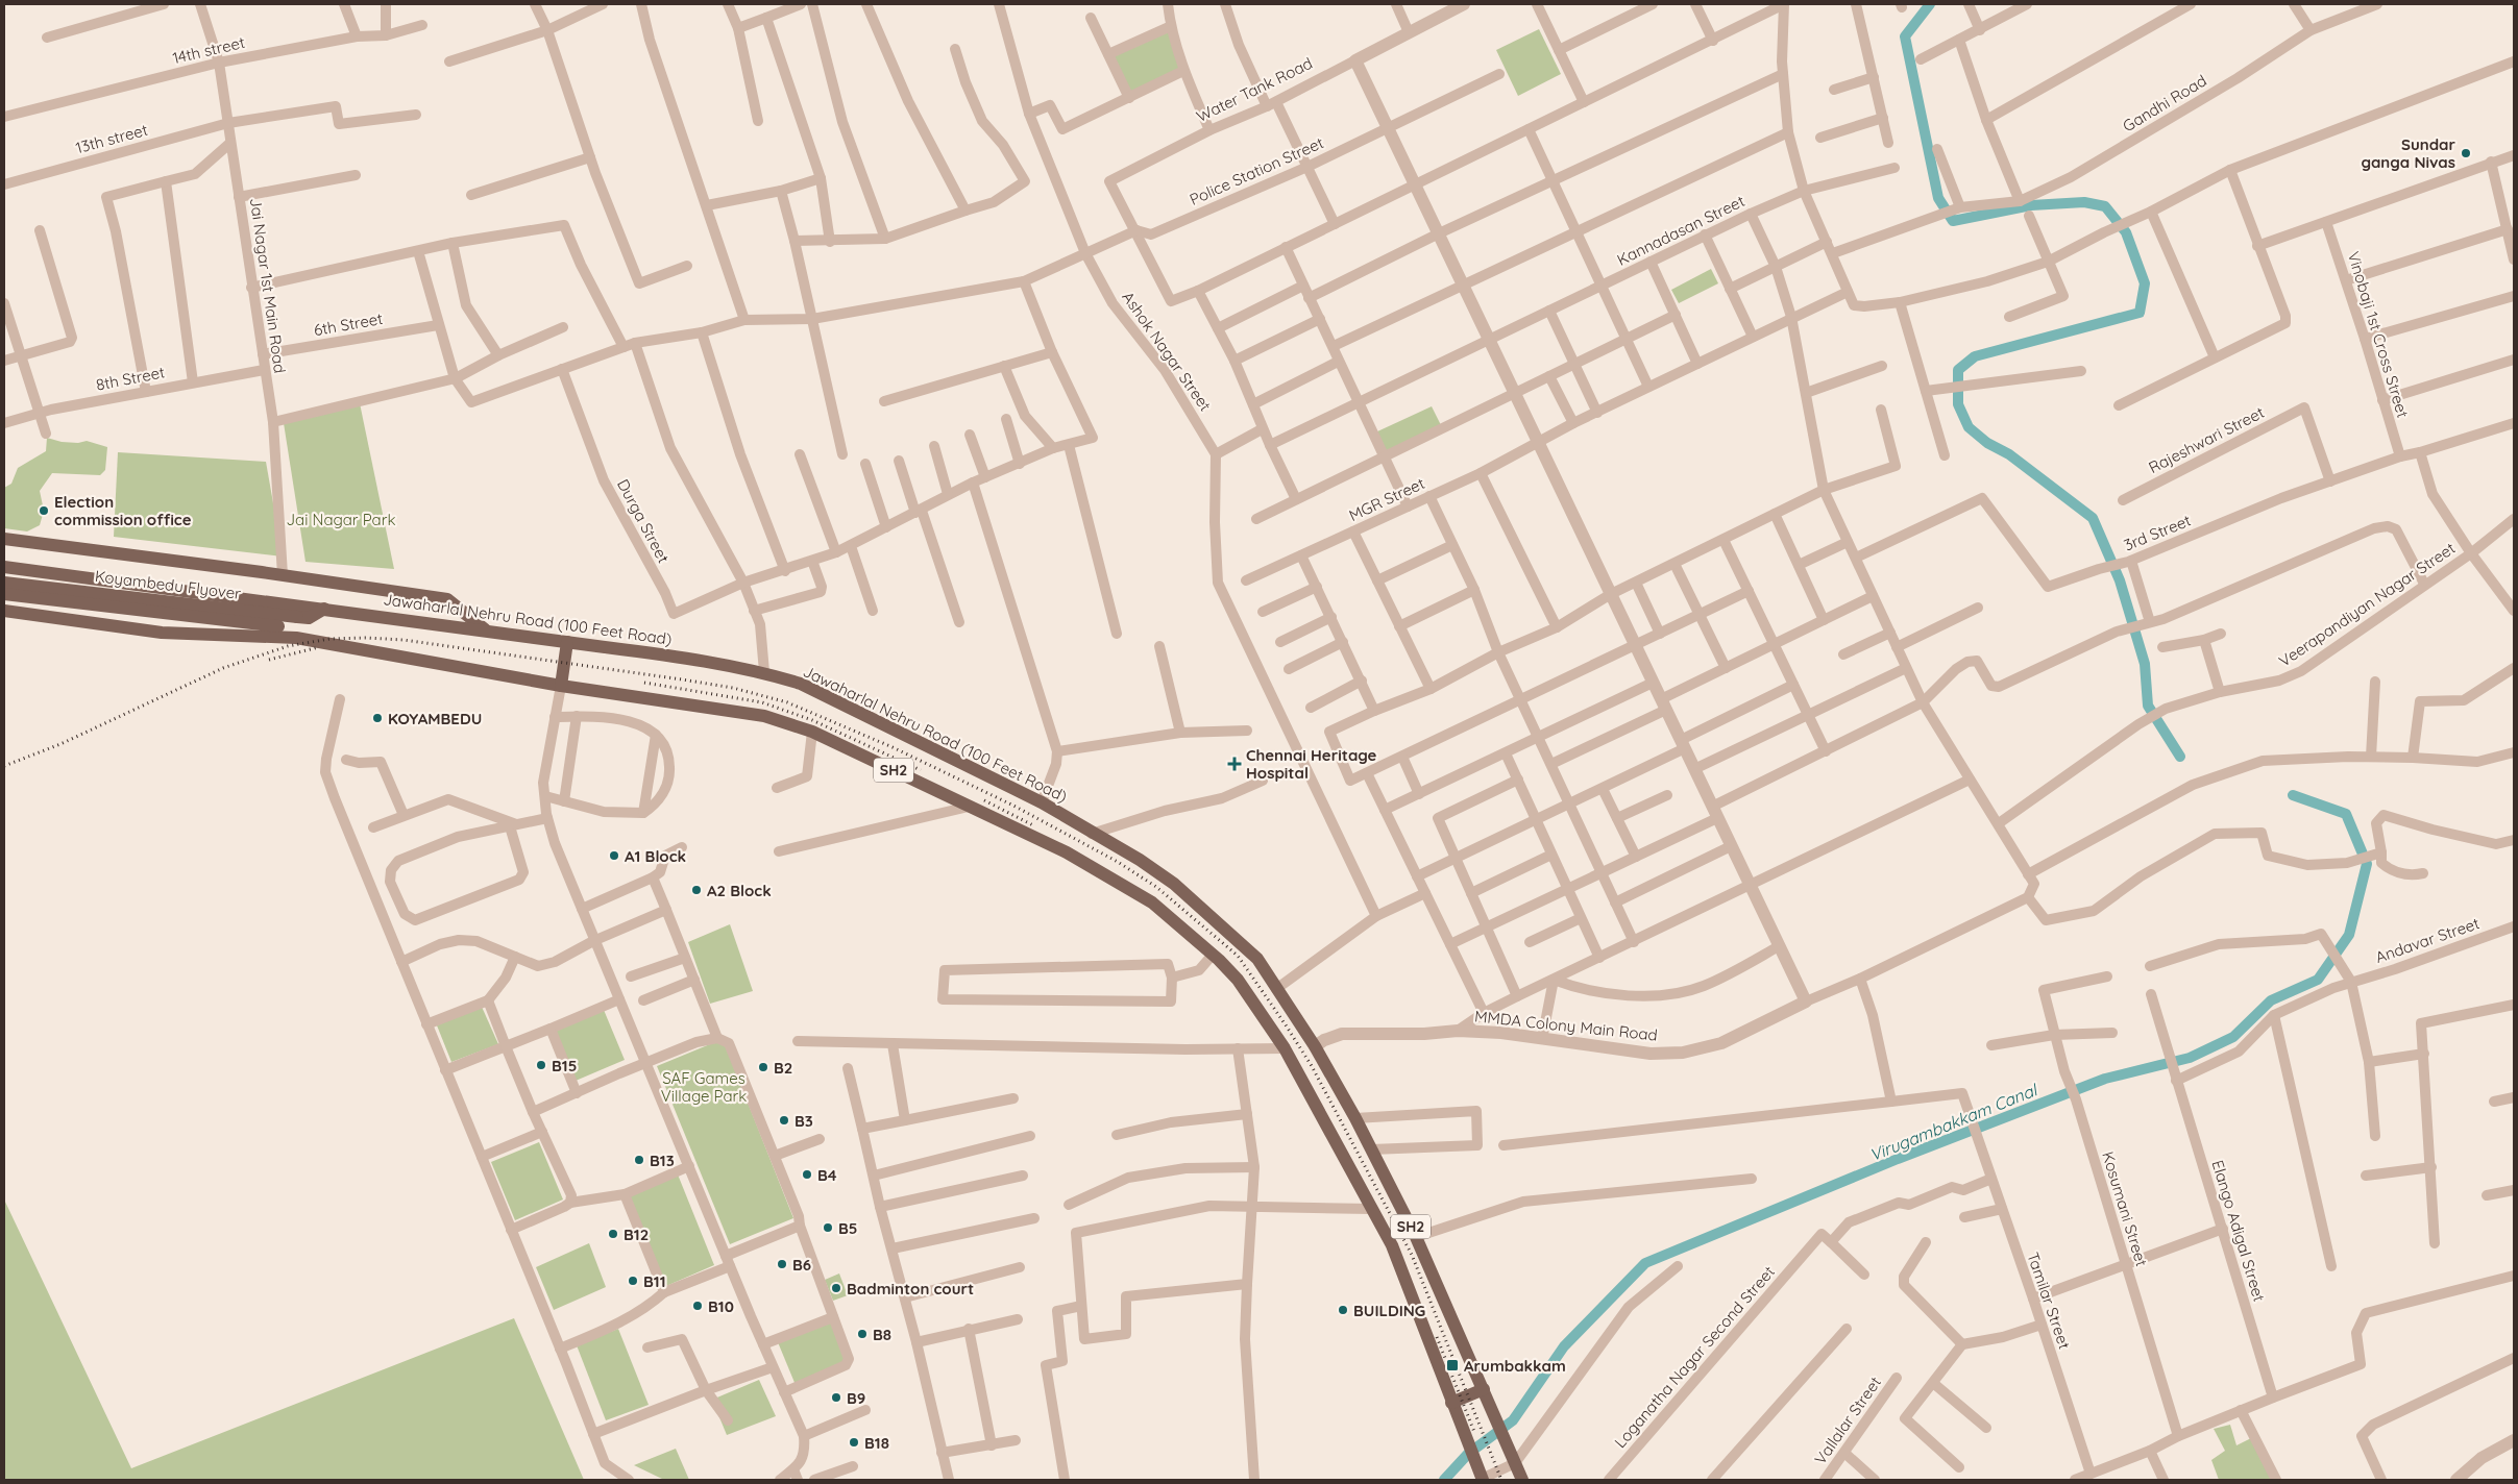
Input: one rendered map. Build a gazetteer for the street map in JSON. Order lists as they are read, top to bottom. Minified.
{"streets":{"main road":["Koyambedu Flyover","Jawaharlal Nehru Road (100 Feet Road)","SH2"],"street":["14th street","Water Tank Road","Gandhi Road","13th street","Police Station Street","Kannadasan Street","Jai Nagar 1st Main Road","6th Street","Vinobaji 1st Cross Street","Ashok Nagar Street","8th Street","Rajeshwari Street","MGR Street","Durga Street","3rd Street","Veerapandiyan Nagar Street","Andavar Street","MMDA Colony Main Road","Kosumani Street","Elango Adigal Street","Tamilar Street","Loganatha Nagar Second Street","Vallalar Street"]},"crossings":[["14th street","Jai Nagar 1st Main Road"],["Water Tank Road","Police Station Street"],["13th street","Jai Nagar 1st Main Road"],["Jai Nagar 1st Main Road","6th Street"],["Jai Nagar 1st Main Road","8th Street"],["Vinobaji 1st Cross Street","3rd Street"],["Rajeshwari Street","3rd Street"],["Koyambedu Flyover","Jawaharlal Nehru Road (100 Feet Road)"],["Koyambedu Flyover","SH2"],["Jawaharlal Nehru Road (100 Feet Road)","MMDA Colony Main Road"]],"water":["Virugambakkam Canal"],"parks":["Jai Nagar Park","SAF Games Village Park"],"places":{"other":["Sundar ganga Nivas","Election commission office","KOYAMBEDU","A1 Block","A2 Block","B15","B2","B3","B13","B4","B5","B12","B6","B11","Badminton court","B10","BUILDING","B8","B9","B18"],"health":["Chennai Heritage Hospital"],"transit":["Arumbakkam"]}}
